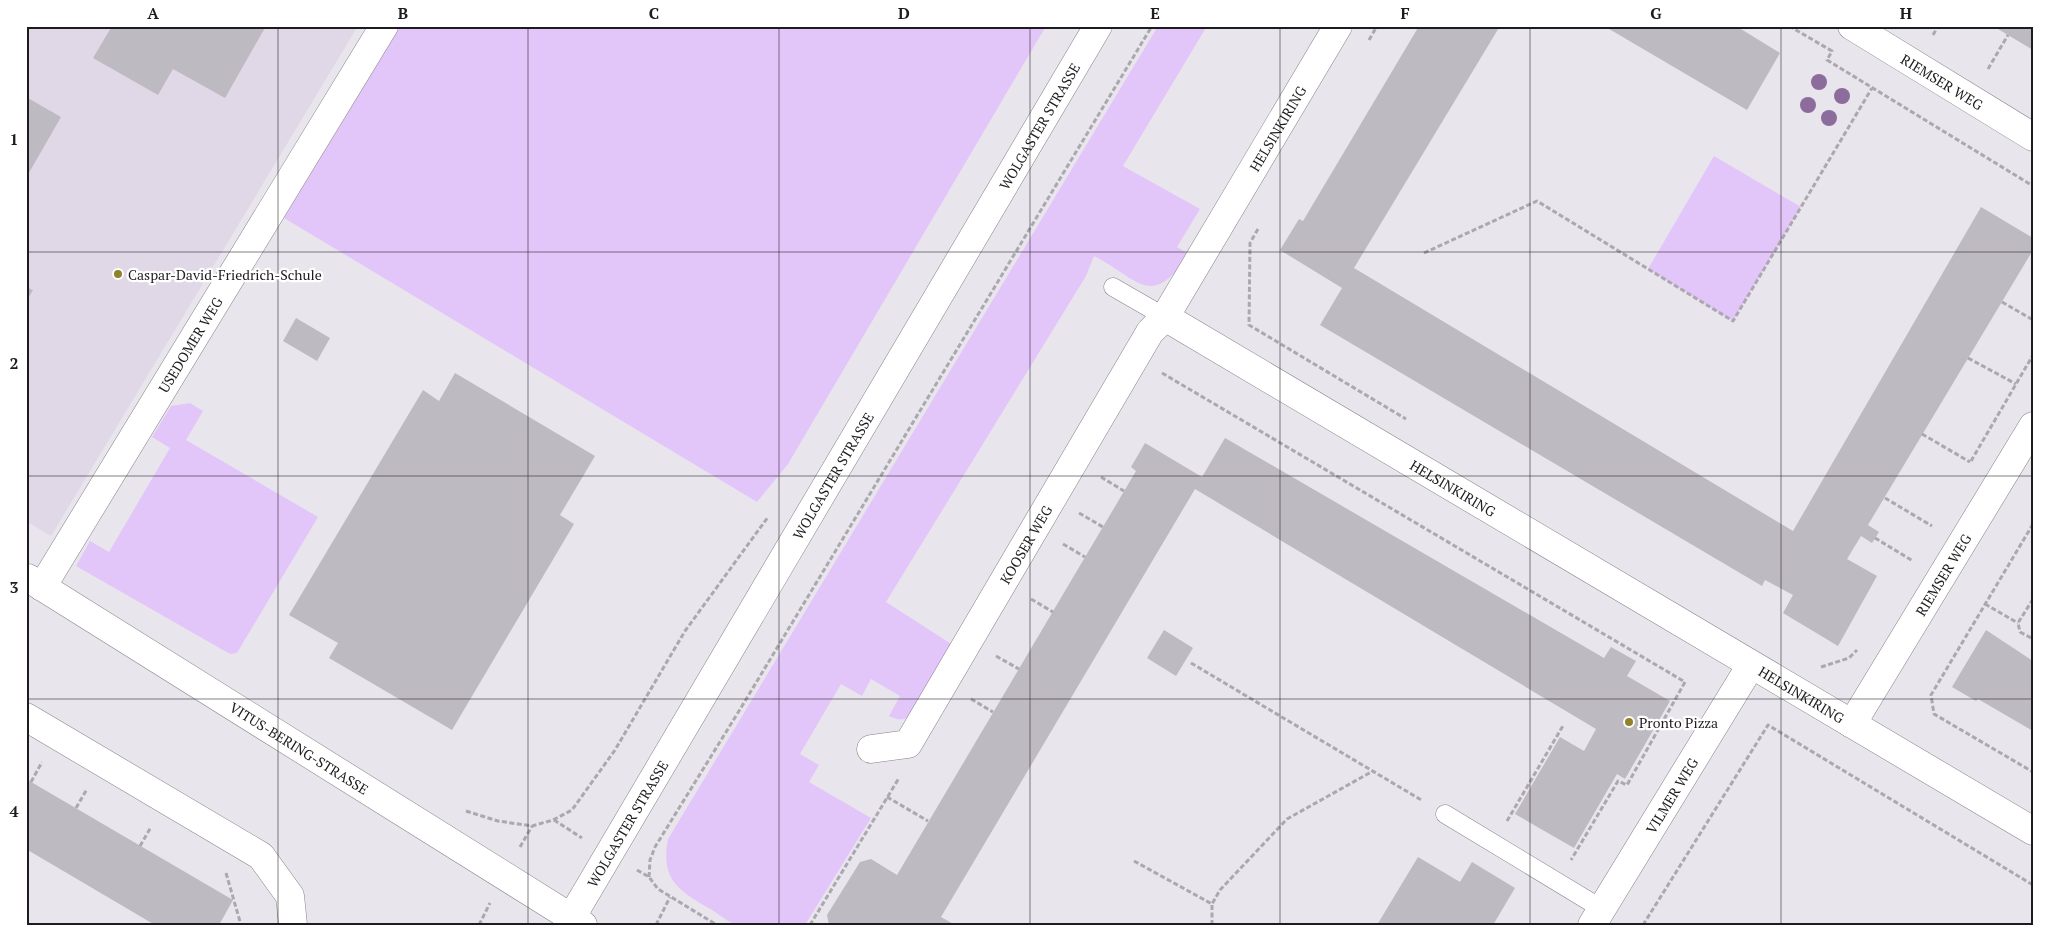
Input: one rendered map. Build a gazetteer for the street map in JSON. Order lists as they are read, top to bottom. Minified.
{"streets":{"street":["RIEMSER WEG","WOLGASTER STRASSE","HELSINKIRING","USEDOMER WEG","KOOSER WEG","VITUS-BERING-STRASSE","VILMER WEG"]},"crossings":[["RIEMSER WEG","HELSINKIRING"],["WOLGASTER STRASSE","VITUS-BERING-STRASSE"],["HELSINKIRING","KOOSER WEG"],["HELSINKIRING","VILMER WEG"],["USEDOMER WEG","VITUS-BERING-STRASSE"]],"places":["Caspar-David-Friedrich-Schule","Pronto Pizza"],"grid":{"columns":["A","B","C","D","E","F","G","H"],"rows":["1","2","3","4"]}}
